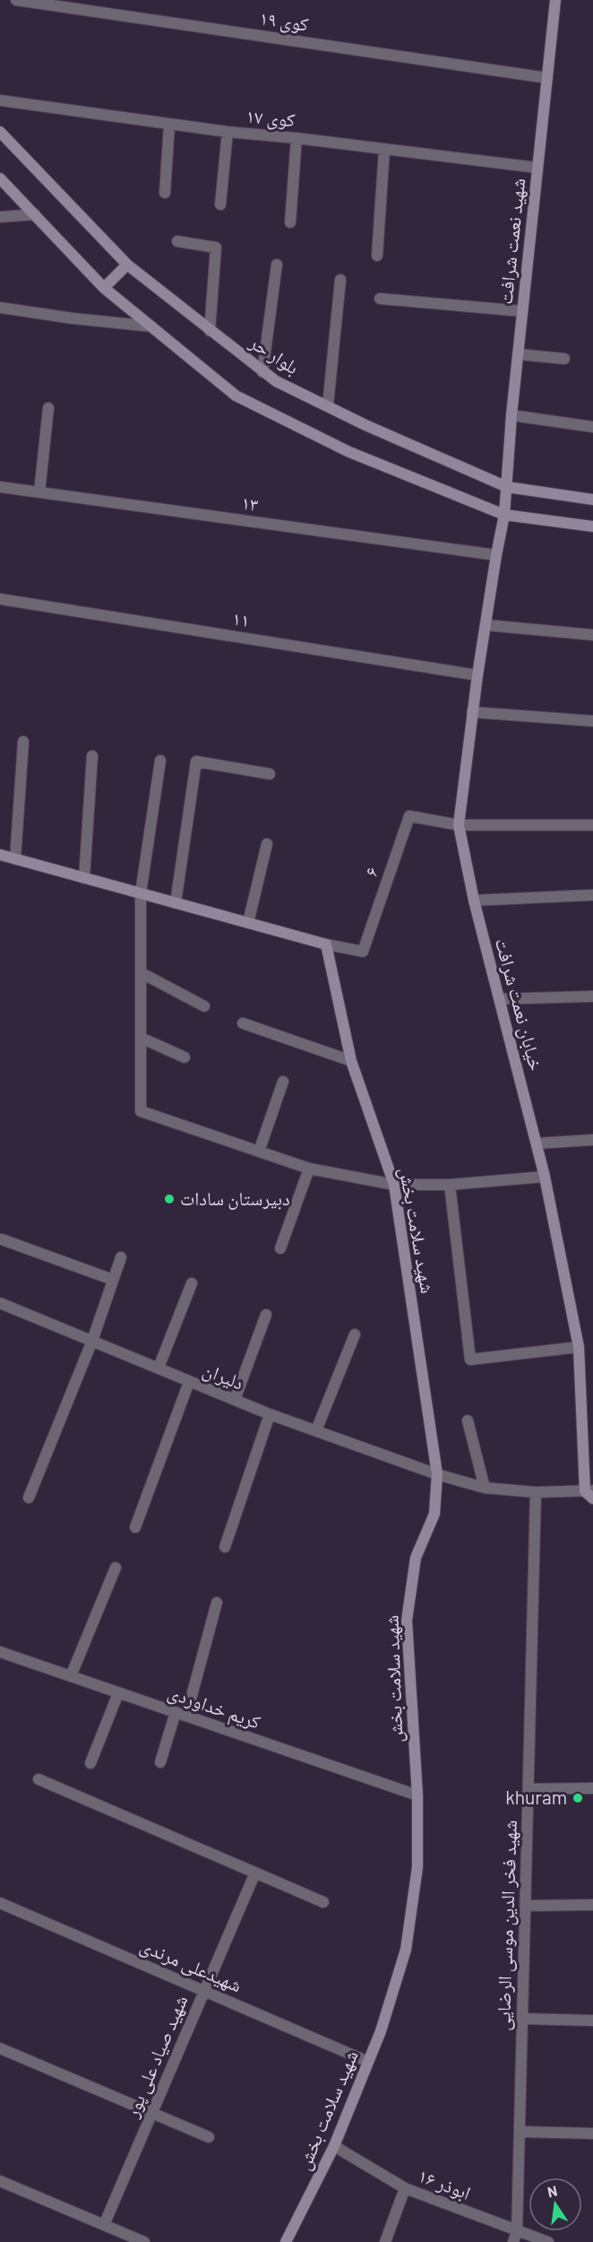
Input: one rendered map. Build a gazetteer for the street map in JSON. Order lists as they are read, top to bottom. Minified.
{"streets":{"street":["کوی ۱۹","کوی ۱۷","شهید نعمت شرافت","بلوار حر","۱۳","۱۱","۶","خیابان نعمت شرافت","شهید سلامت بخش","دلیران","کریم خداوردی","شهید فخر الدین موسی الرضایی","شهیدعلی مرندی","شهید صیاد علی پور","۱۶ ابوذر"]},"crossings":[["کوی ۱۹","شهید نعمت شرافت"],["کوی ۱۷","شهید نعمت شرافت"],["شهید نعمت شرافت","بلوار حر"],["شهید نعمت شرافت","خیابان نعمت شرافت"],["۱۳","خیابان نعمت شرافت"],["۱۱","خیابان نعمت شرافت"],["۶","خیابان نعمت شرافت"],["۶","شهید سلامت بخش"],["خیابان نعمت شرافت","دلیران"],["شهید سلامت بخش","دلیران"],["شهید سلامت بخش","کریم خداوردی"],["شهید سلامت بخش","شهیدعلی مرندی"],["شهید سلامت بخش","۱۶ ابوذر"],["دلیران","شهید فخر الدین موسی الرضایی"],["شهید فخر الدین موسی الرضایی","۱۶ ابوذر"],["شهیدعلی مرندی","شهید صیاد علی پور"]],"places":["دبیرستان سادات","khuram"],"north":"top"}
